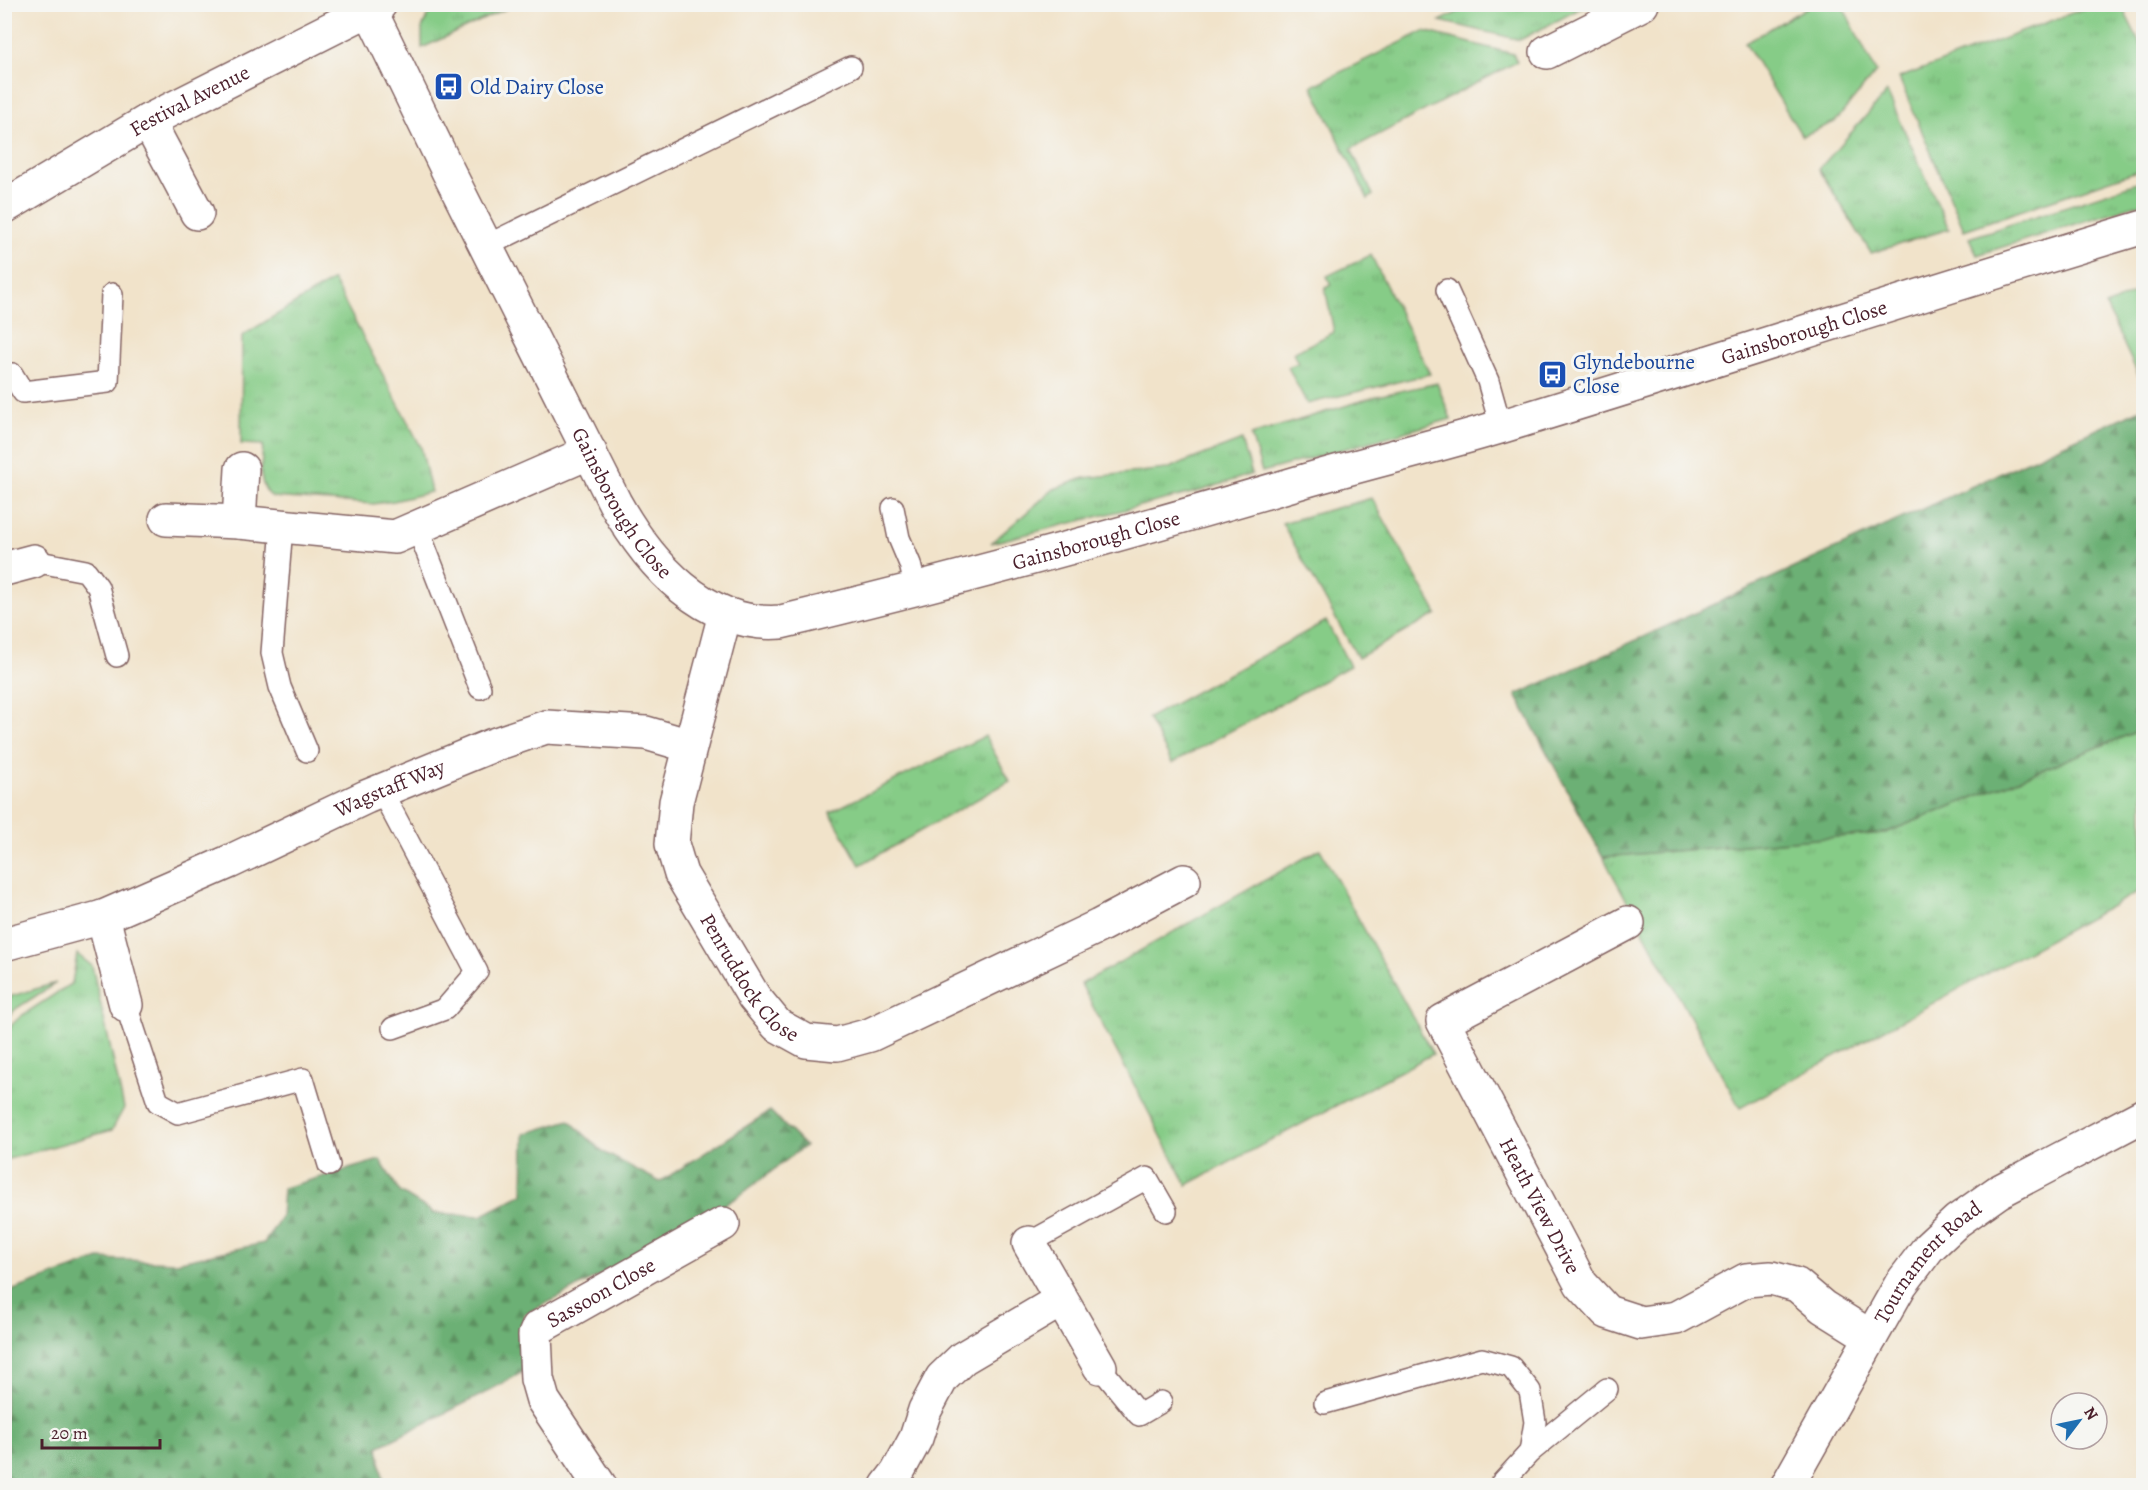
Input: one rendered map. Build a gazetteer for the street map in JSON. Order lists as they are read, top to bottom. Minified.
{"streets":{"street":["Festival Avenue","Gainsborough Close","Wagstaff Way","Penruddock Close","Heath View Drive","Tournament Road","Sassoon Close"]},"crossings":[["Festival Avenue","Gainsborough Close"],["Gainsborough Close","Penruddock Close"],["Wagstaff Way","Penruddock Close"],["Heath View Drive","Tournament Road"]],"places":{"bus stop":["Old Dairy Close","Glyndebourne Close"]},"scale_bar":"20 m","north":"top right"}
